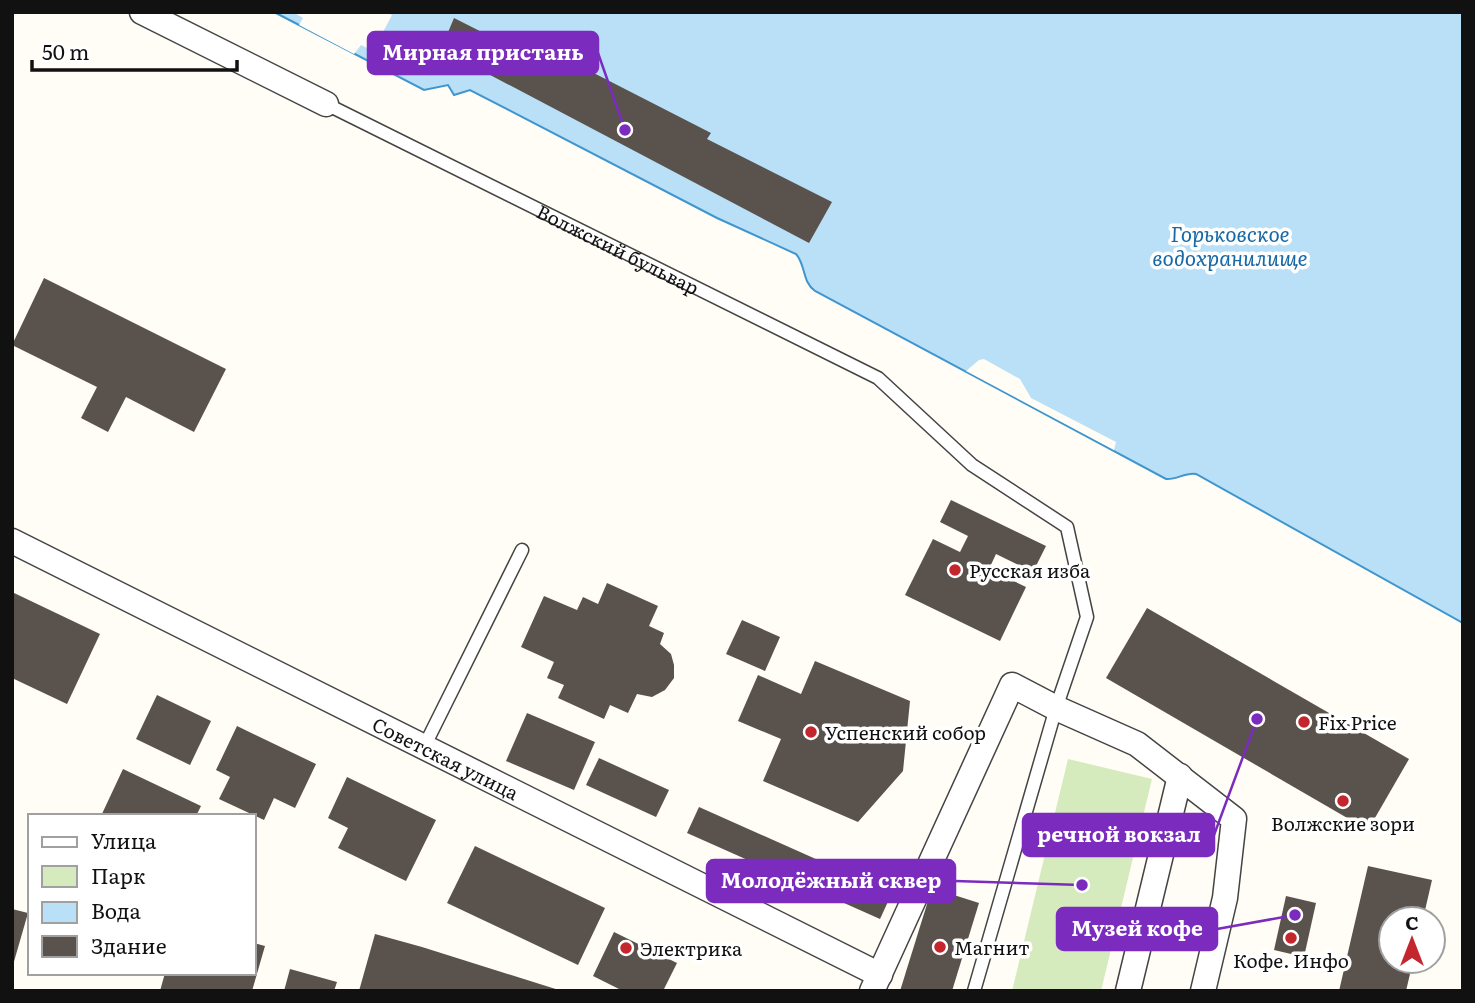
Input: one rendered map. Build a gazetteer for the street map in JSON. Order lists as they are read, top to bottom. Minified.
{"streets":{"street":["Волжский бульвар","Советская улица"]},"water":["Горьковское водохранилище"],"places":["Мирная пристань","Русская изба","речной вокзал","Fix Price","Успенский собор","Волжские зори","Молодёжный сквер","Музей кофе","Кофе. Инфо","Магнит","Электрика"],"legend":["Улица","Парк","Вода","Здание"],"scale_bar":"50 m","north":"top"}
